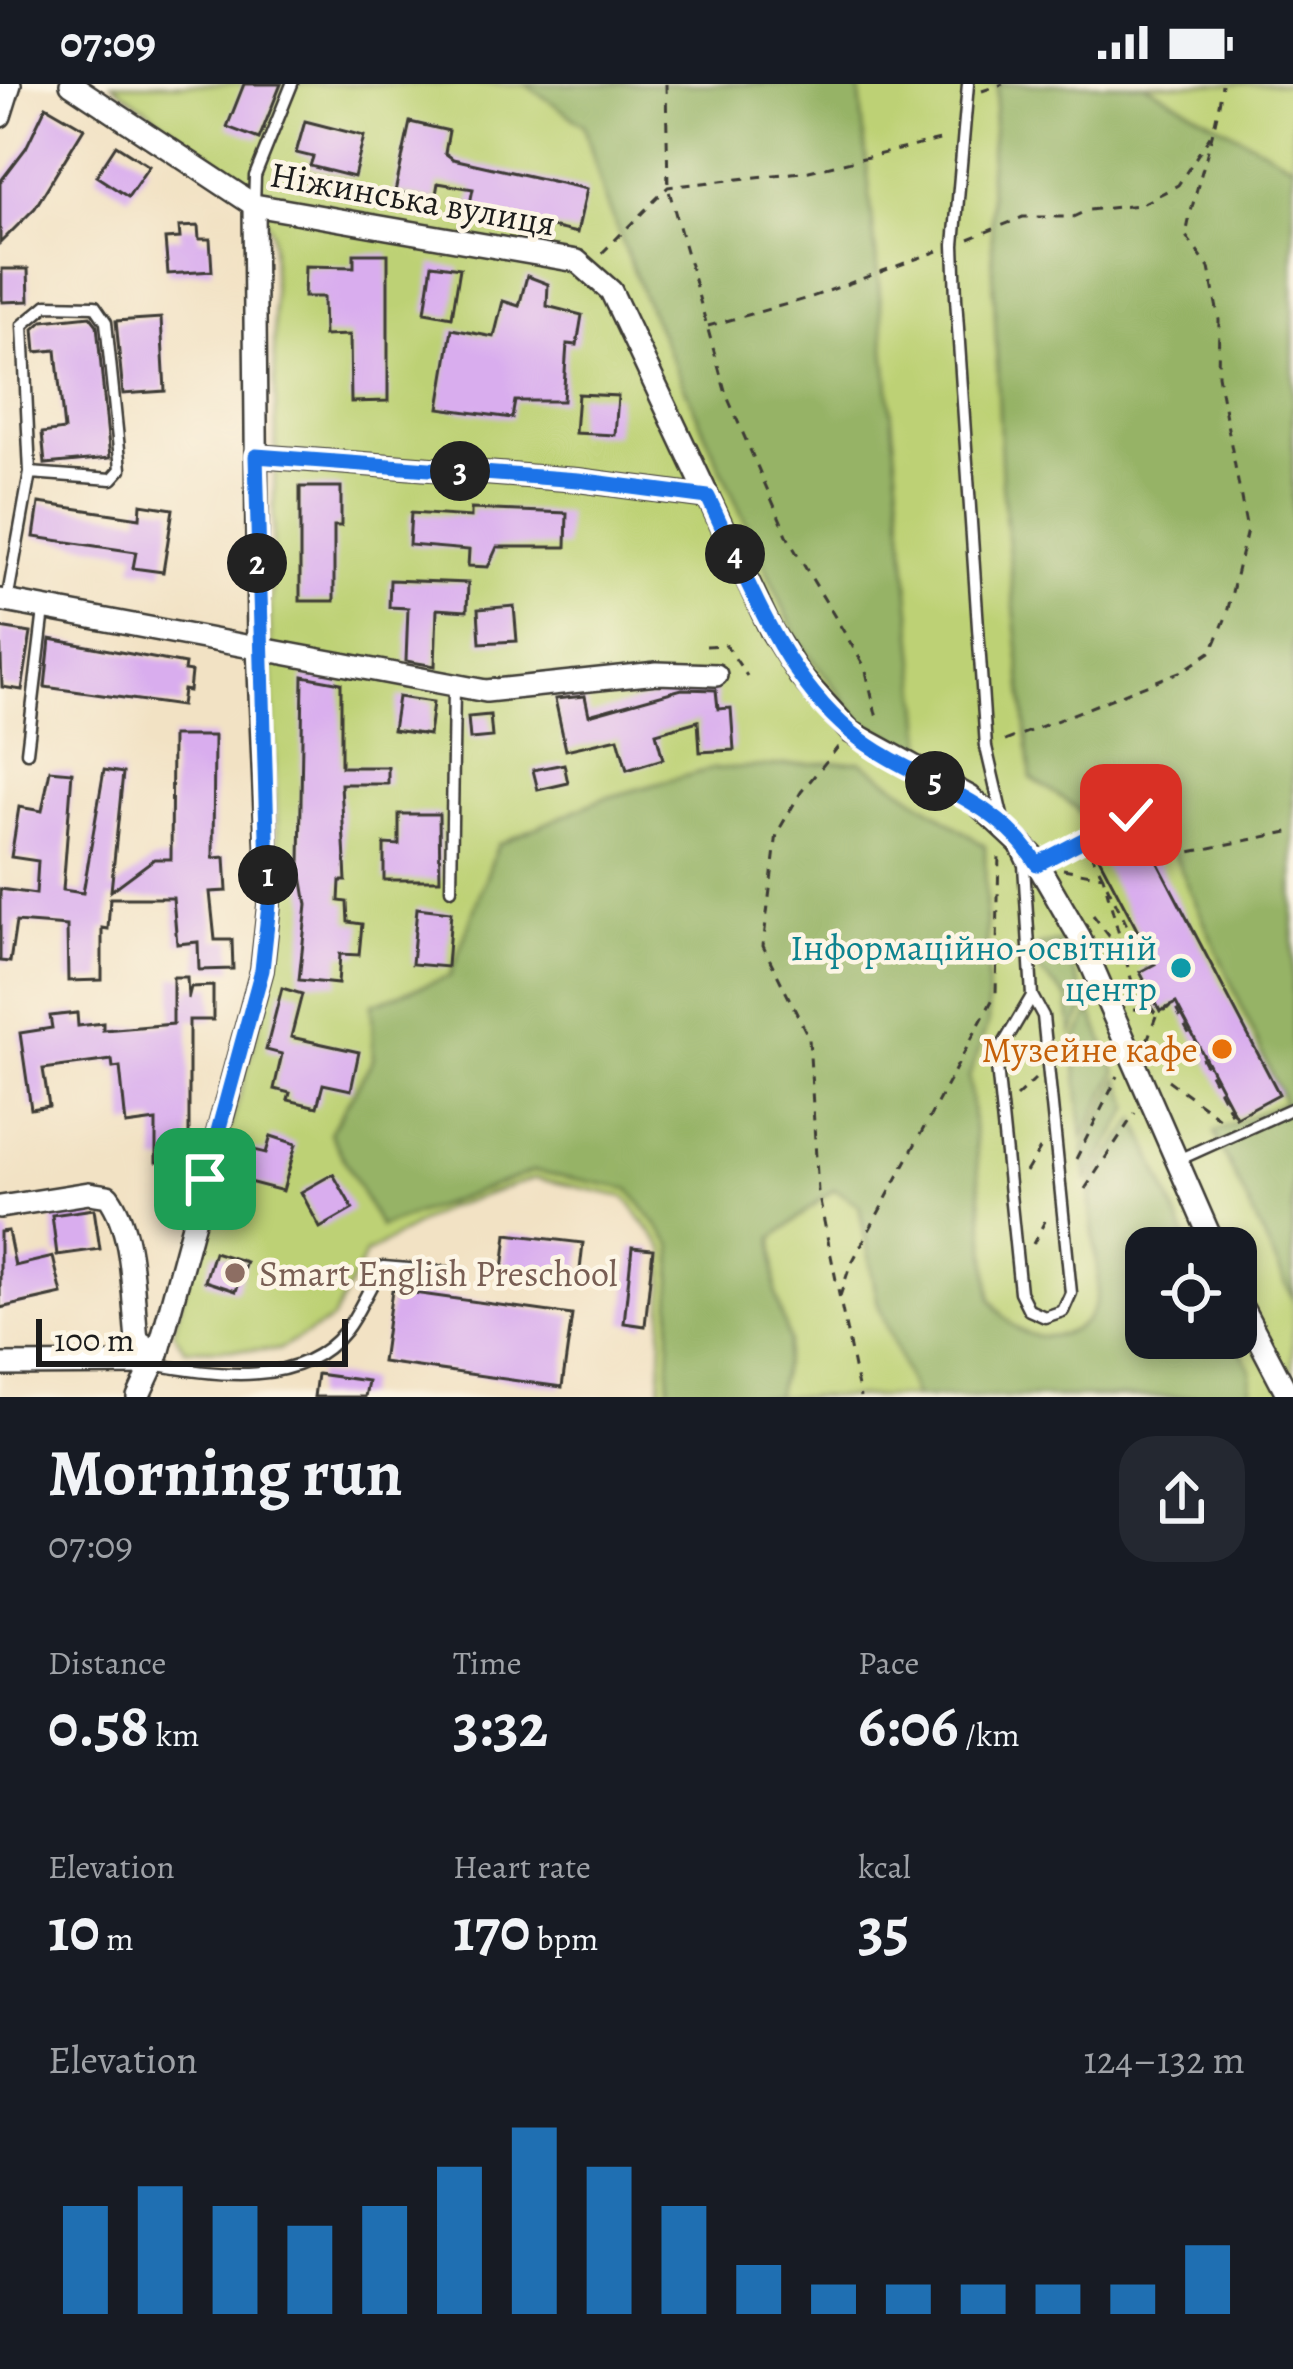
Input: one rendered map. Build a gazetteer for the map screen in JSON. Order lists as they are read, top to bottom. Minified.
{"streets":{"street":["Ніжинська вулиця"]},"places":["Інформаційно-освітній центр","Музейне кафе","Smart English Preschool"],"scale_bar":"100 m","page":{"status":"07:09","pins":["3","4","2","5","1"],"scale":"100 m","heading":["Morning run","07:09"],"stats":[["Distance","0.58 km"],["Time","3:32"],["Pace","6:06 /km"],["Elevation","10 m"],["Heart rate","170 bpm"],["kcal","35"]],"chart":["Elevation","124–132 m"]}}
